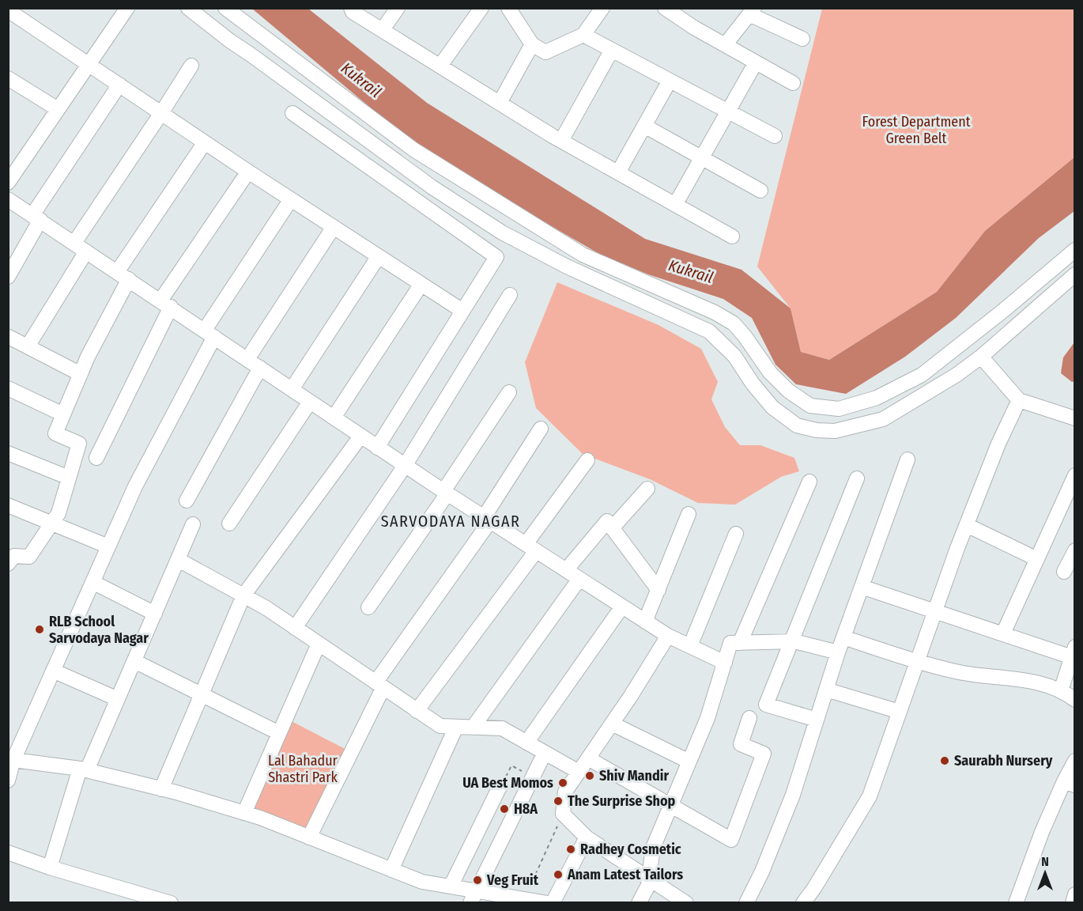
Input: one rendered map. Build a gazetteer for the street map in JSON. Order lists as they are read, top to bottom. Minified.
{"districts":["SARVODAYA NAGAR"],"water":["Kukrail"],"parks":["Forest Department Green Belt","Lal Bahadur Shastri Park"],"places":["RLB School Sarvodaya Nagar","Saurabh Nursery","Shiv Mandir","UA Best Momos","The Surprise Shop","H8A","Radhey Cosmetic","Anam Latest Tailors","Veg Fruit"],"north":"top"}
